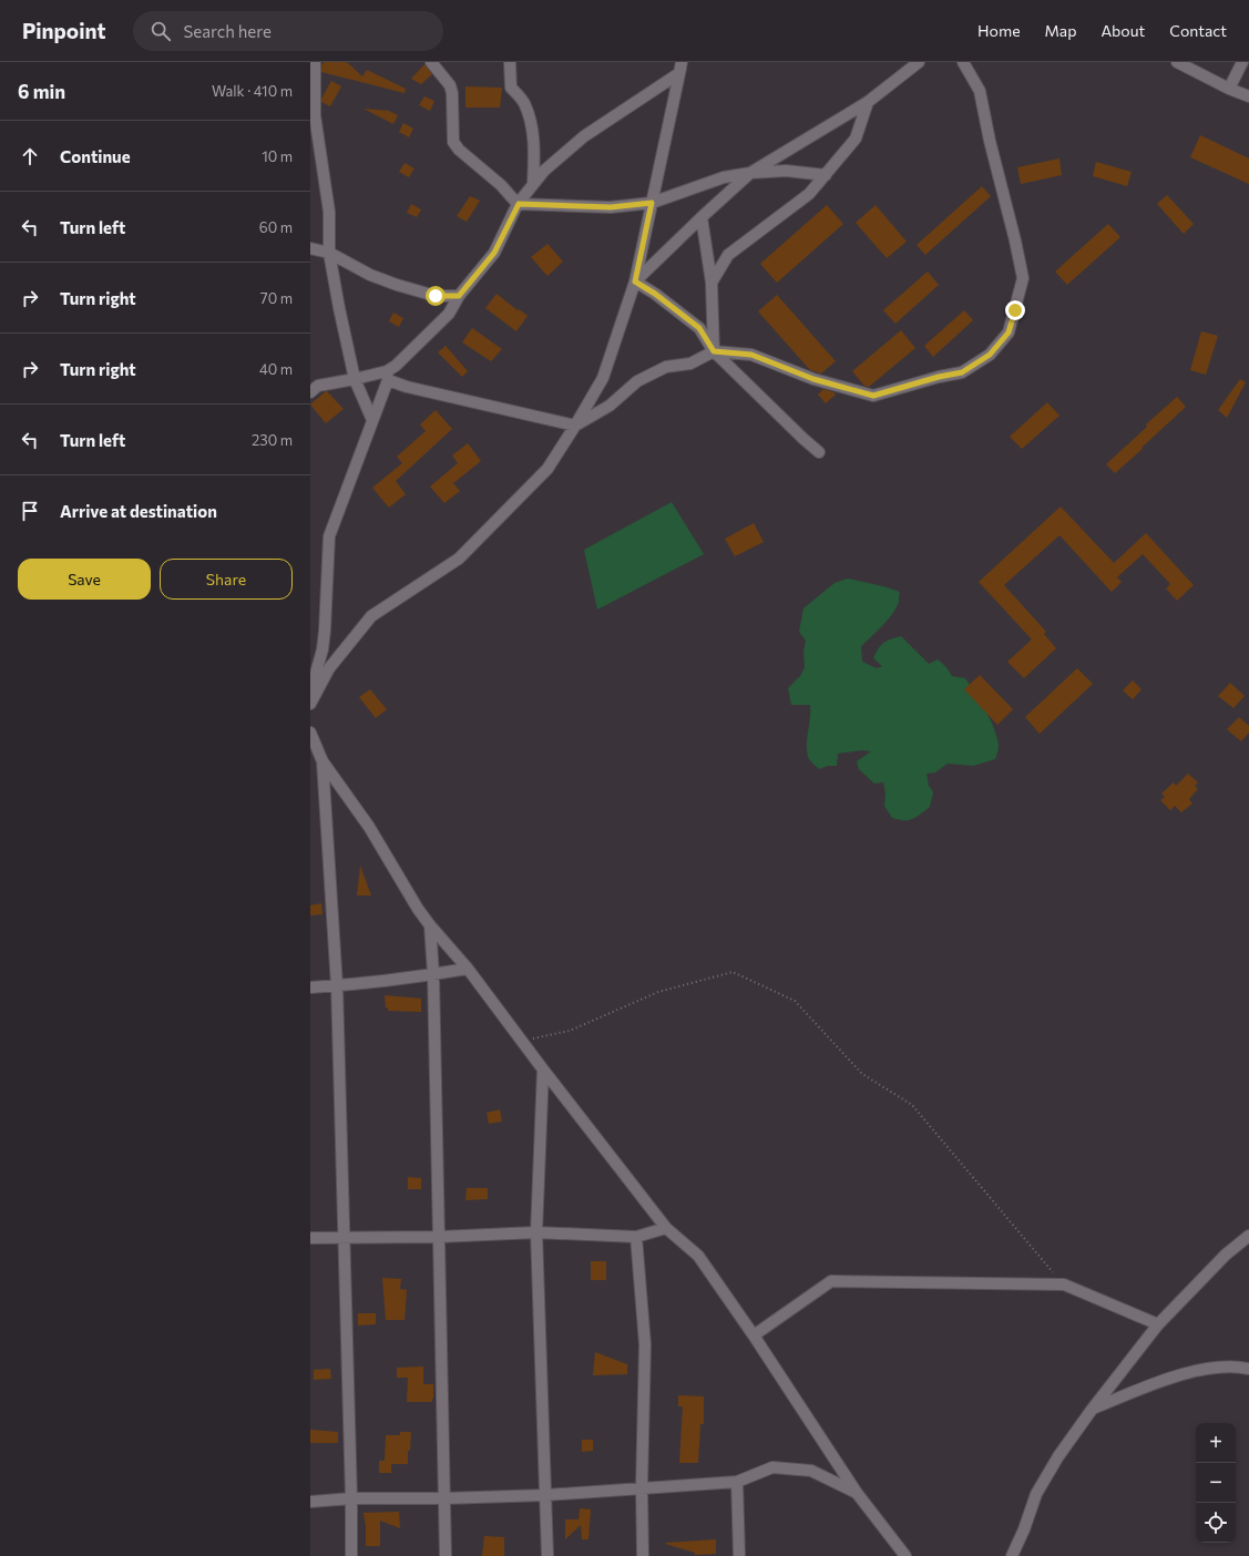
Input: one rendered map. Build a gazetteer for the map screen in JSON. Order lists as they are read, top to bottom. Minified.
{"page":{"header":"Pinpoint","search":"Search here","nav":["Home","Map","About","Contact"],"heading":["6 min","Walk · 410 m"],"list":[["Continue","10 m"],["Turn left","60 m"],["Turn right","70 m"],["Turn right","40 m"],["Turn left","230 m"],"Arrive at destination"],"buttons":["Save","Share"],"map_buttons":["+","−"]}}
